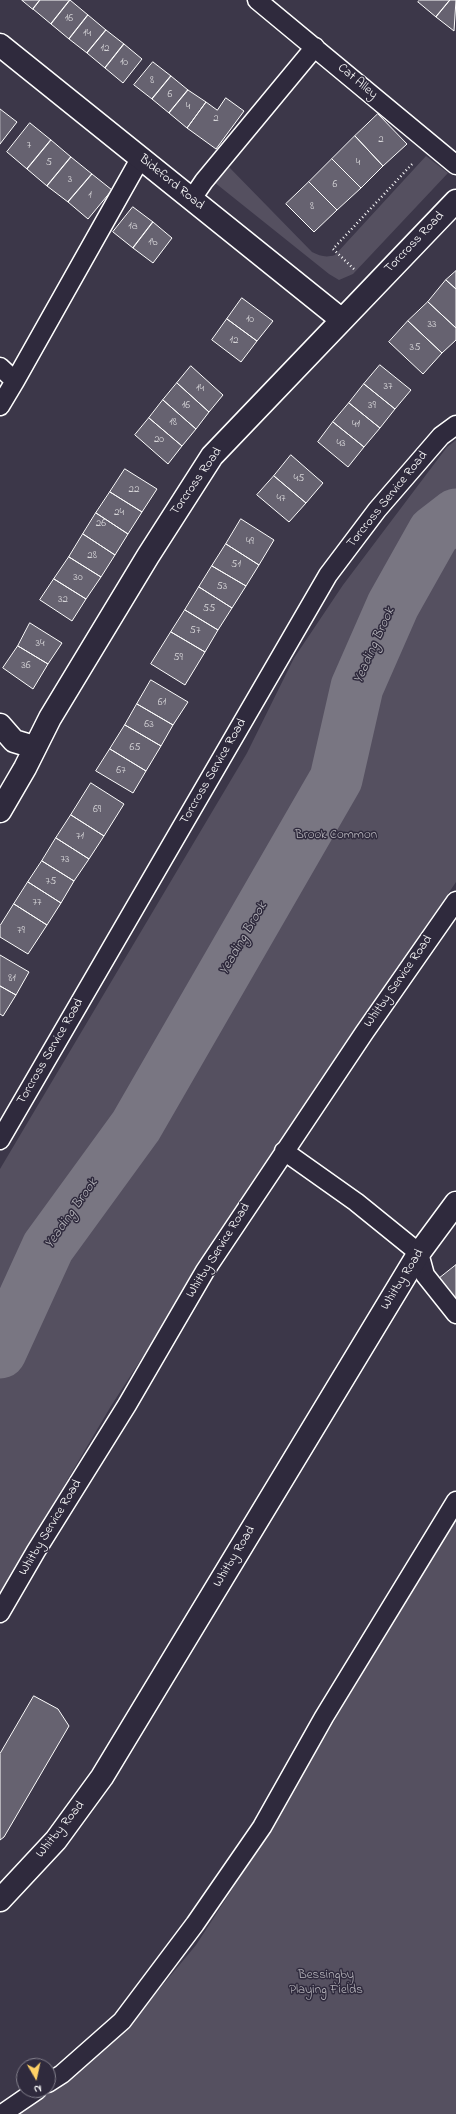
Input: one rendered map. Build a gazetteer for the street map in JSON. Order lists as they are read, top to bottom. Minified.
{"streets":{"street":["Bideford Road","Torcross Road","Whitby Road"],"lane":["Cat Alley","Torcross Service Road","Whitby Service Road"]},"crossings":[["Bideford Road","Torcross Road"]],"water":["Yeading Brook"],"parks":["Brook Common","Bessingby Playing Fields"],"house_numbers":["16","14","12","10","8","6","4","2","2","7","5","4","3","6","1","8","1a","1b","10","33","12","35","37","14","16","39","18","41","20","43","45","22","47","24","26","49","28","51","30","53","32","55","57","34","59","36","61","63","65","67","69","71","73","75","77","79","81"],"north":"bottom"}
